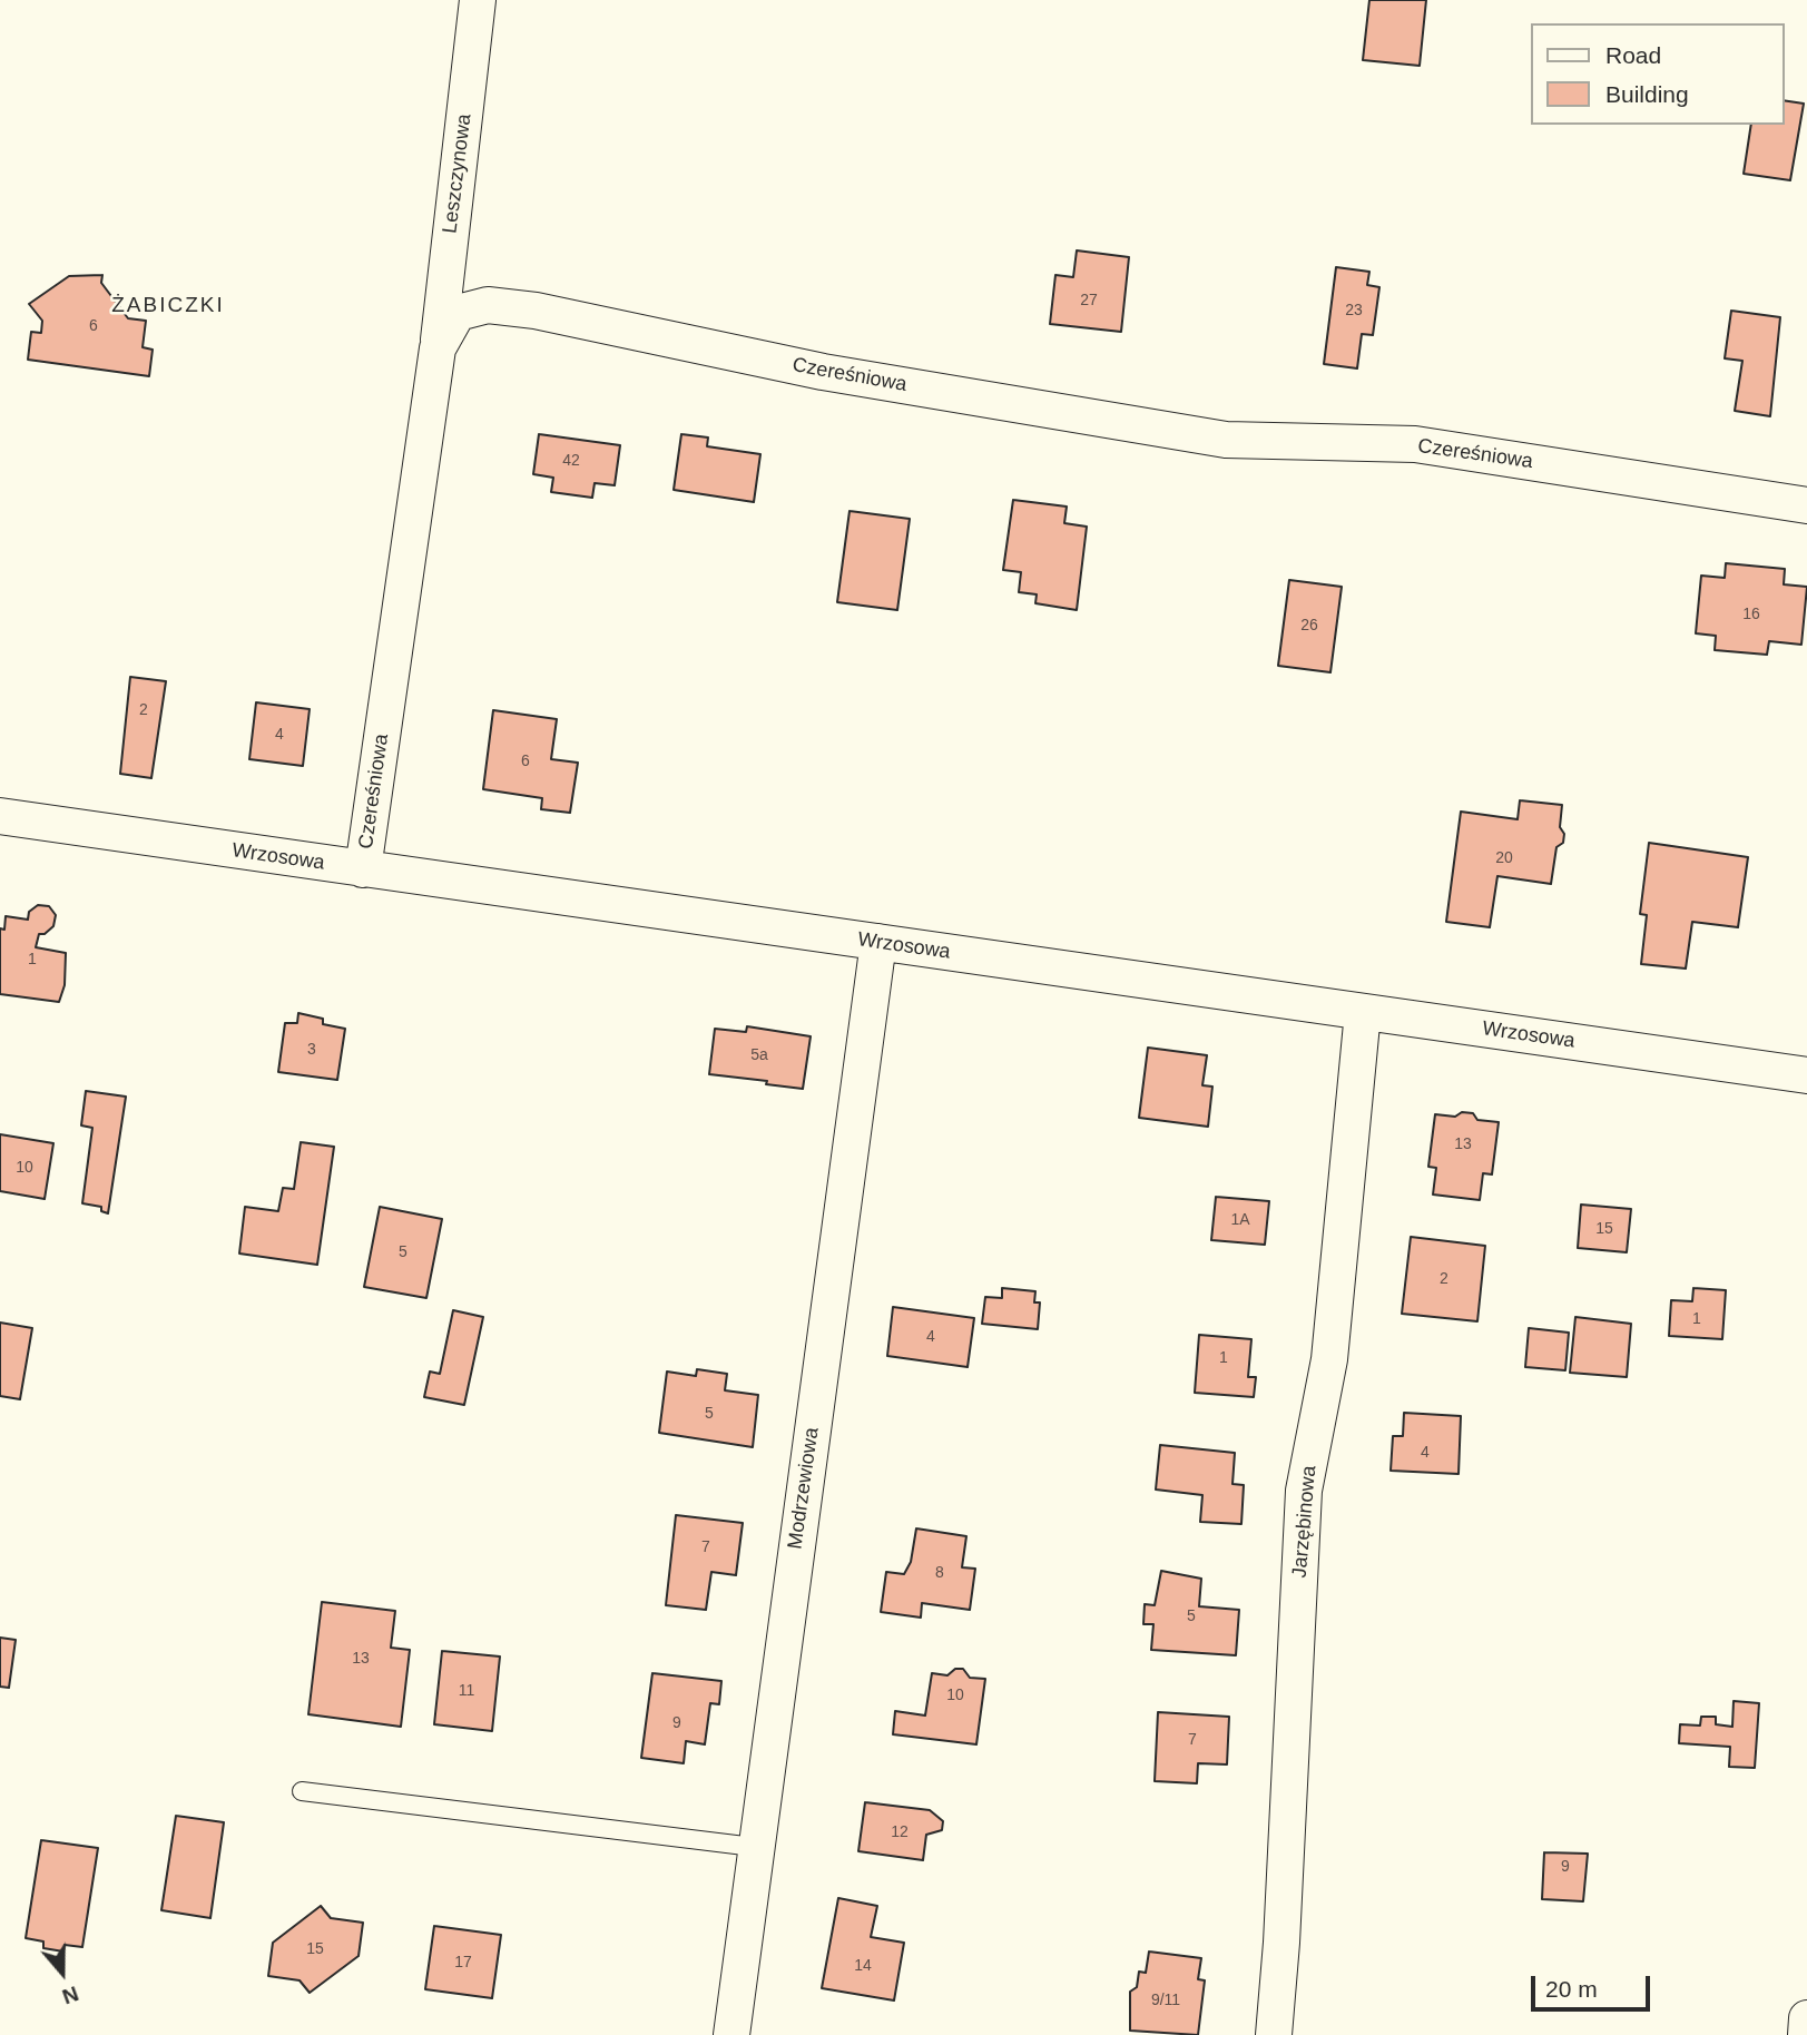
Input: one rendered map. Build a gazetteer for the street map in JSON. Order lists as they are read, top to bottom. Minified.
{"streets":{"street":["Leszczynowa","Czereśniowa","Wrzosowa","Modrzewiowa","Jarzębinowa"]},"crossings":[["Leszczynowa","Czereśniowa"],["Czereśniowa","Wrzosowa"],["Wrzosowa","Modrzewiowa"],["Wrzosowa","Jarzębinowa"]],"districts":["ŻABICZKI"],"house_numbers":["27","23","6","42","16","26","2","4","6","20","1","3","5a","13","10","1A","15","5","2","1","4","1","5","4","7","8","5","13","11","10","9","7","12","9","15","17","14","9/11"],"legend":["Road","Building"],"scale_bar":"20 m","north":"bottom"}
